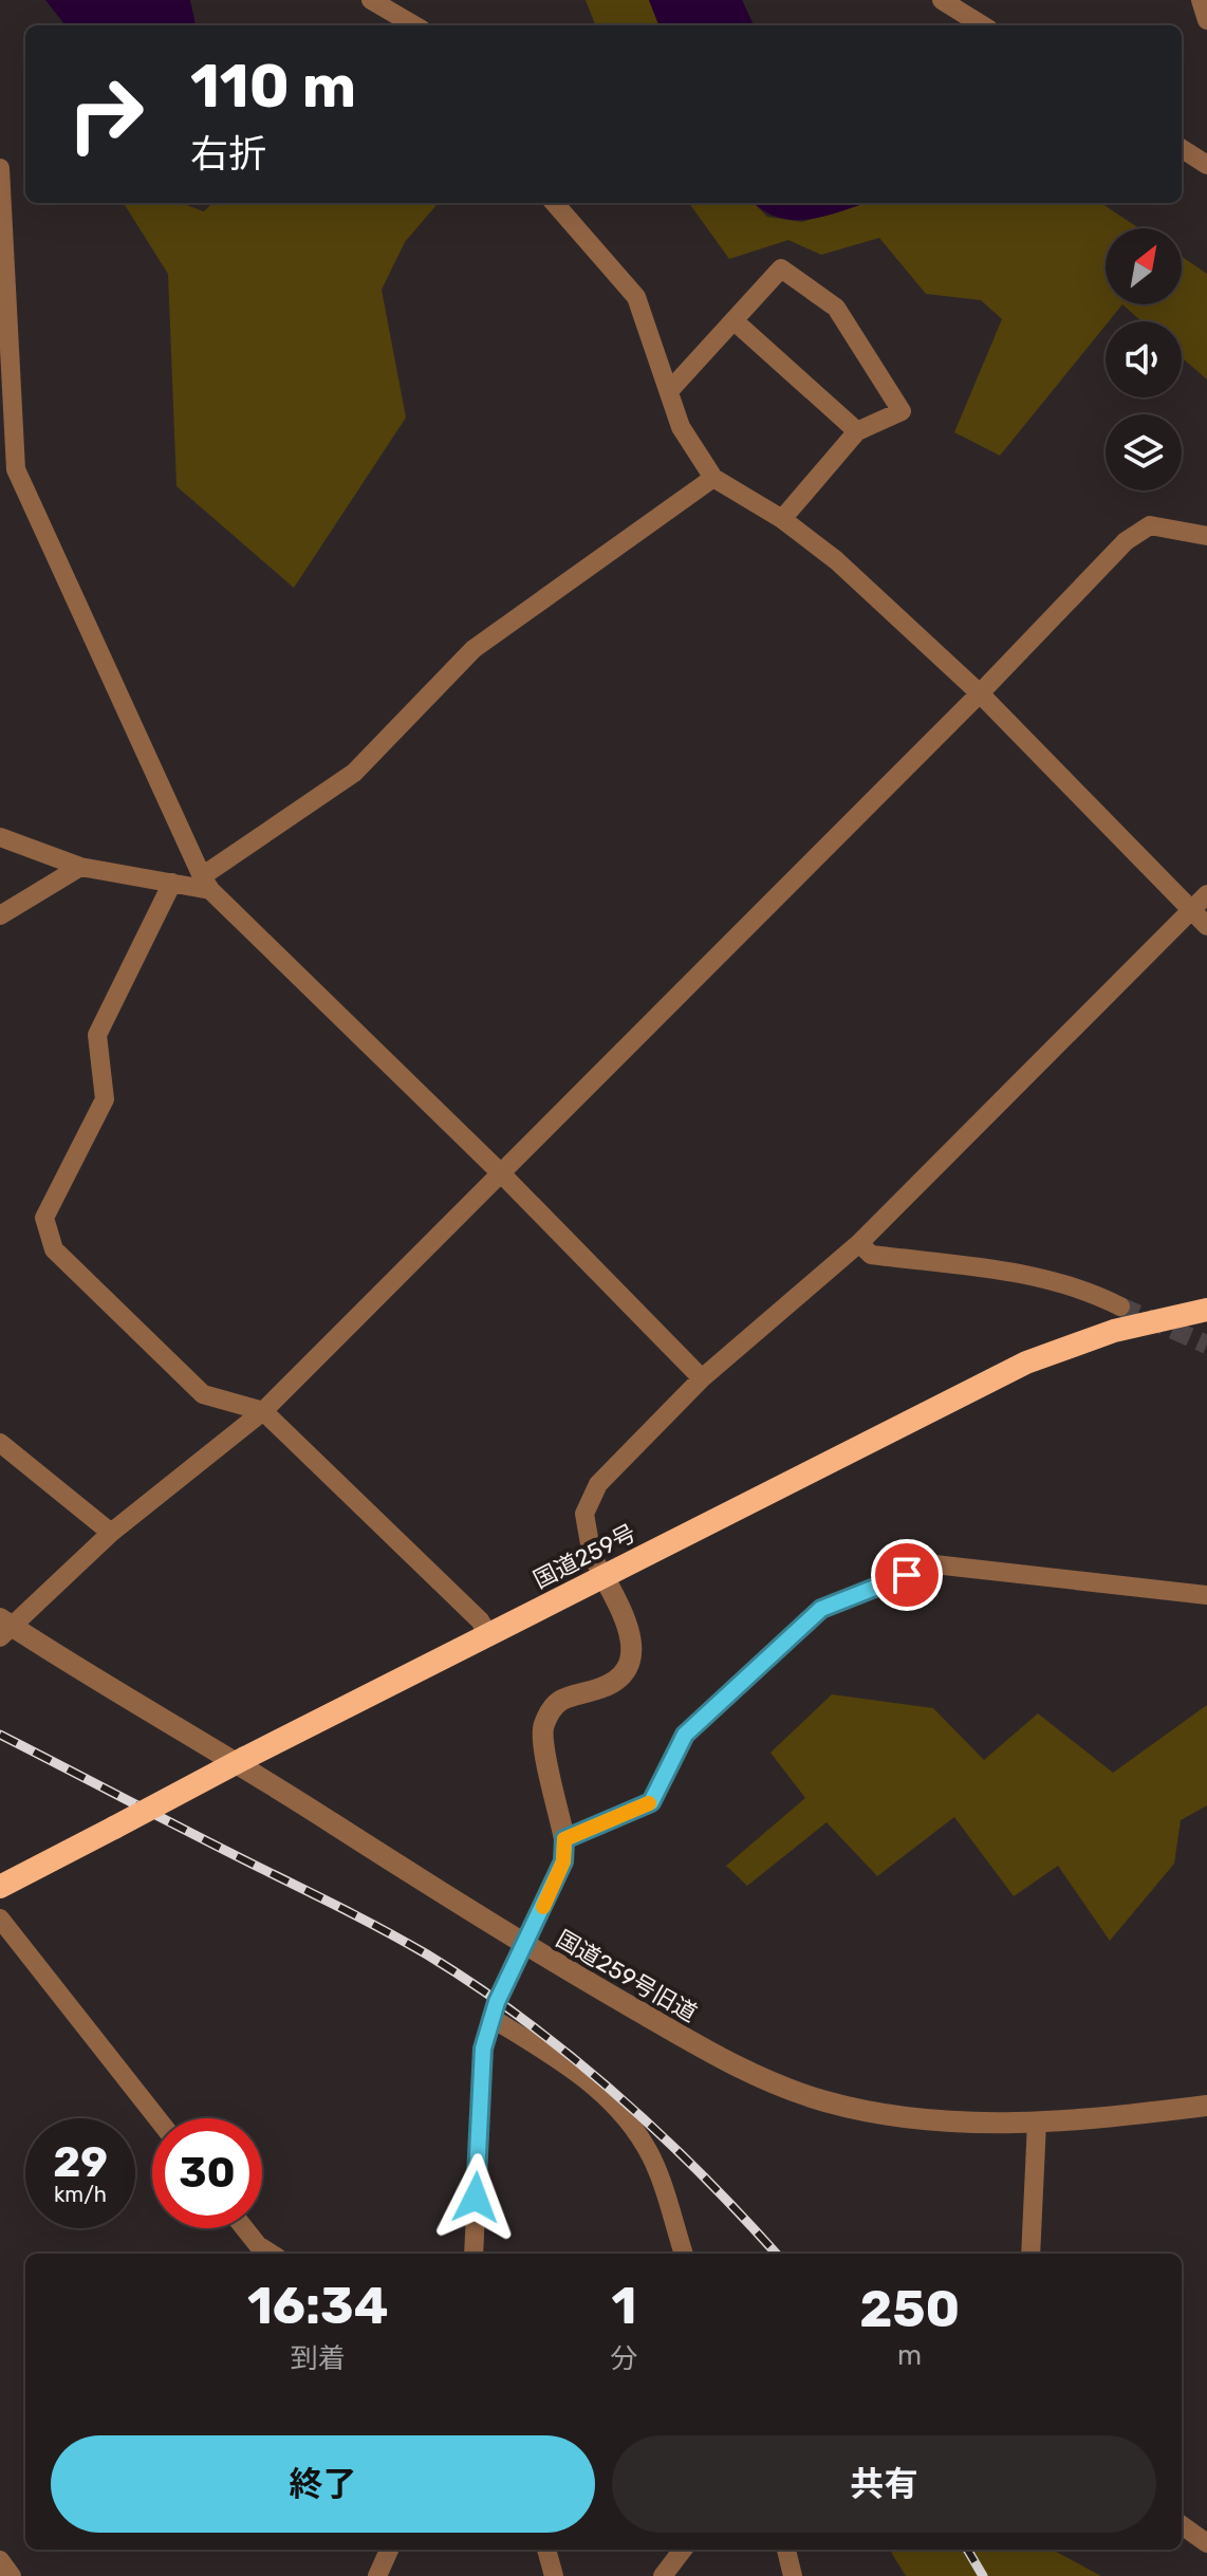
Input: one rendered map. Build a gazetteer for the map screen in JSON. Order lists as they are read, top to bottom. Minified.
{"streets":{"highway":["国道259号"],"street":["国道259号旧道"]},"north":"top right","page":{"turn":["110 m","右折"],"speed":"29 km/h","limit":"30","eta":["16:34","到着","1","分","250","m"],"buttons":["終了","共有"]}}
